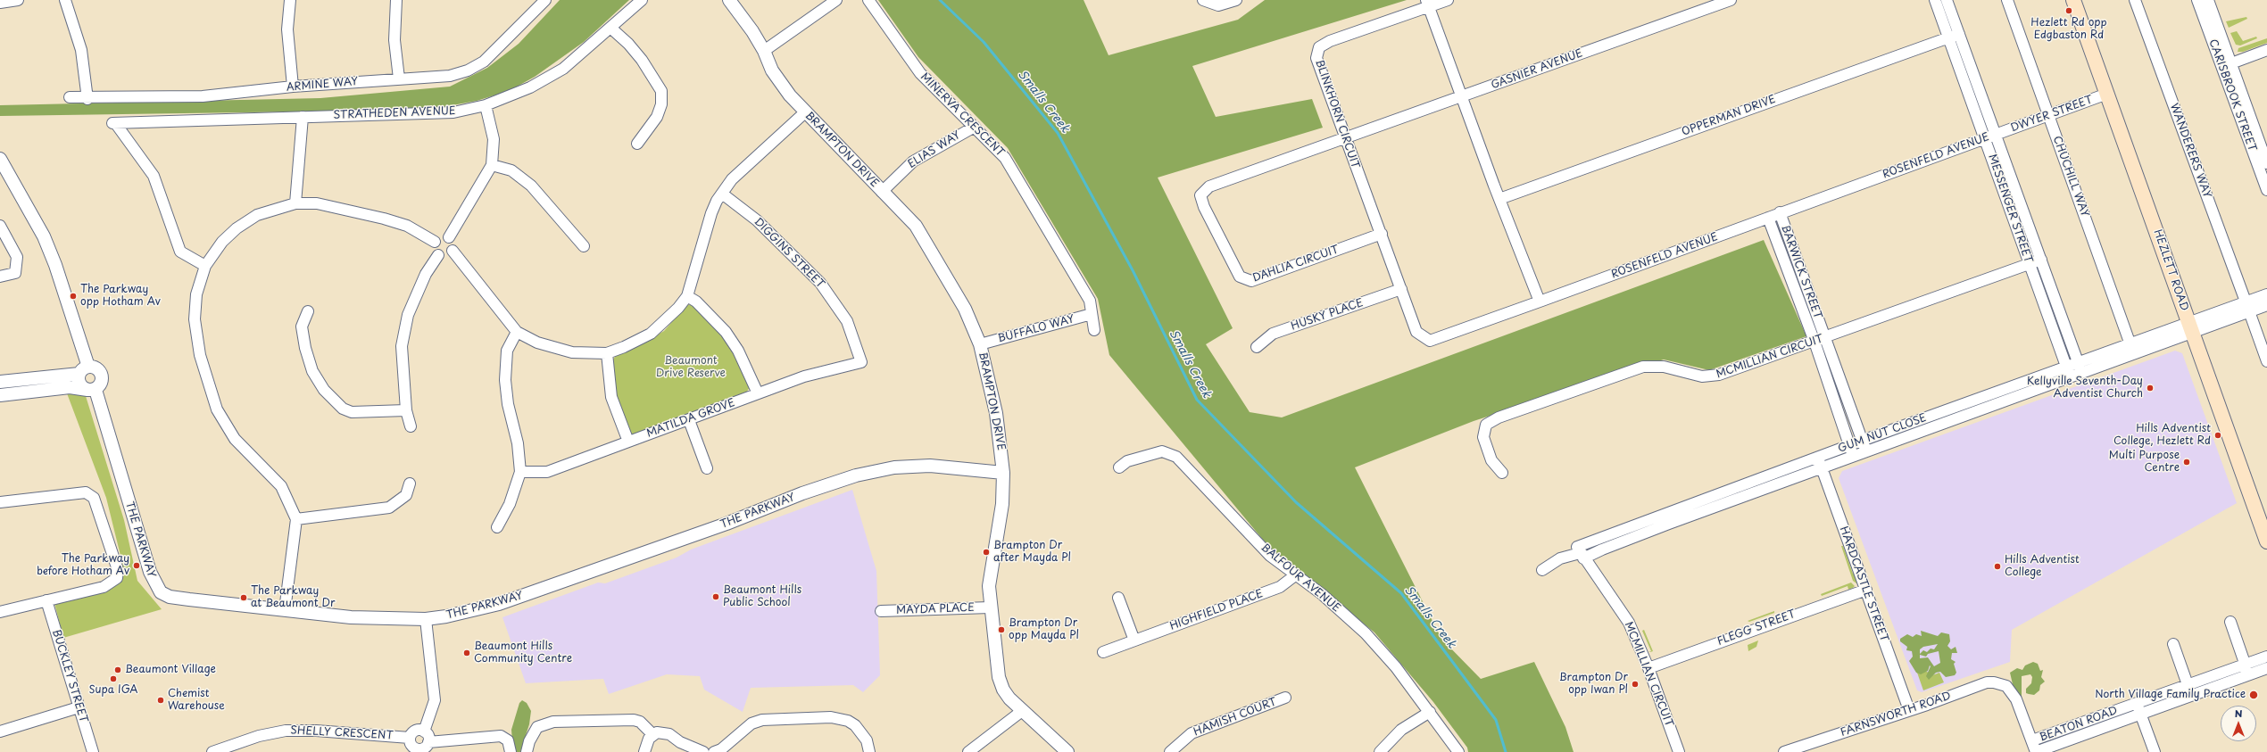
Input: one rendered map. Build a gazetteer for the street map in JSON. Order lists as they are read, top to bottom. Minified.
{"streets":{"main road":["HEZLETT ROAD"],"street":["GASNIER AVENUE","ARMINE WAY","CARISBROOK STREET","STRATHEDEN AVENUE","BLINKHORN CIRCUIT","DWYER STREET","MINERVA CRESCENT","OPPERMAN DRIVE","BRAMPTON DRIVE","ELIAS WAY","WANDERERS WAY","ROSENFELD AVENUE","CHUCHILL WAY","MESSENGER STREET","DIGGINS STREET","DAHLIA CIRCUIT","BARWICK STREET","HUSKY PLACE","BUFFALO WAY","MCMILLIAN CIRCUIT","MATILDA GROVE","GUM NUT CLOSE","THE PARKWAY","BALFOUR AVENUE","HARDCASTLE STREET","MAYDA PLACE","HIGHFIELD PLACE","FLEGG STREET","BUCKLEY STREET","FARNSWORTH ROAD","HAMISH COURT","BEATON ROAD","SHELLY CRESCENT"]},"crossings":[["GASNIER AVENUE","BLINKHORN CIRCUIT"],["GASNIER AVENUE","DAHLIA CIRCUIT"],["BLINKHORN CIRCUIT","ROSENFELD AVENUE"],["BLINKHORN CIRCUIT","DAHLIA CIRCUIT"],["BLINKHORN CIRCUIT","HUSKY PLACE"],["DWYER STREET","ROSENFELD AVENUE"],["DWYER STREET","CHUCHILL WAY"],["DWYER STREET","MESSENGER STREET"],["DWYER STREET","HEZLETT ROAD"],["MINERVA CRESCENT","ELIAS WAY"],["MINERVA CRESCENT","BUFFALO WAY"],["OPPERMAN DRIVE","MESSENGER STREET"],["BRAMPTON DRIVE","ELIAS WAY"],["BRAMPTON DRIVE","BUFFALO WAY"],["BRAMPTON DRIVE","THE PARKWAY"],["BRAMPTON DRIVE","MAYDA PLACE"],["WANDERERS WAY","GUM NUT CLOSE"],["ROSENFELD AVENUE","MESSENGER STREET"],["ROSENFELD AVENUE","BARWICK STREET"],["ROSENFELD AVENUE","HUSKY PLACE"],["CHUCHILL WAY","GUM NUT CLOSE"],["MESSENGER STREET","MCMILLIAN CIRCUIT"],["MESSENGER STREET","GUM NUT CLOSE"],["DIGGINS STREET","MATILDA GROVE"],["HEZLETT ROAD","GUM NUT CLOSE"],["BARWICK STREET","MCMILLIAN CIRCUIT"],["BARWICK STREET","GUM NUT CLOSE"],["MCMILLIAN CIRCUIT","GUM NUT CLOSE"],["MCMILLIAN CIRCUIT","FLEGG STREET"],["GUM NUT CLOSE","HARDCASTLE STREET"],["BALFOUR AVENUE","HIGHFIELD PLACE"],["HARDCASTLE STREET","FLEGG STREET"],["HARDCASTLE STREET","FARNSWORTH ROAD"],["FARNSWORTH ROAD","BEATON ROAD"]],"water":["Smalls Creek"],"parks":["Beaumont Drive Reserve"],"places":["Hezlett Rd opp Edgbaston Rd","The Parkway opp Hotham Av","Kellyville Seventh-Day Adventist Church","Hills Adventist College, Hezlett Rd","Multi Purpose Centre","Brampton Dr after Mayda Pl","The Parkway before Hotham Av","Hills Adventist College","Beaumont Hills Public School","The Parkway at Beaumont Dr","Brampton Dr opp Mayda Pl","Beaumont Hills Community Centre","Beaumont Village","Supa IGA","Brampton Dr opp Iwan Pl","North Village Family Practice","Chemist Warehouse"],"north":"top"}
